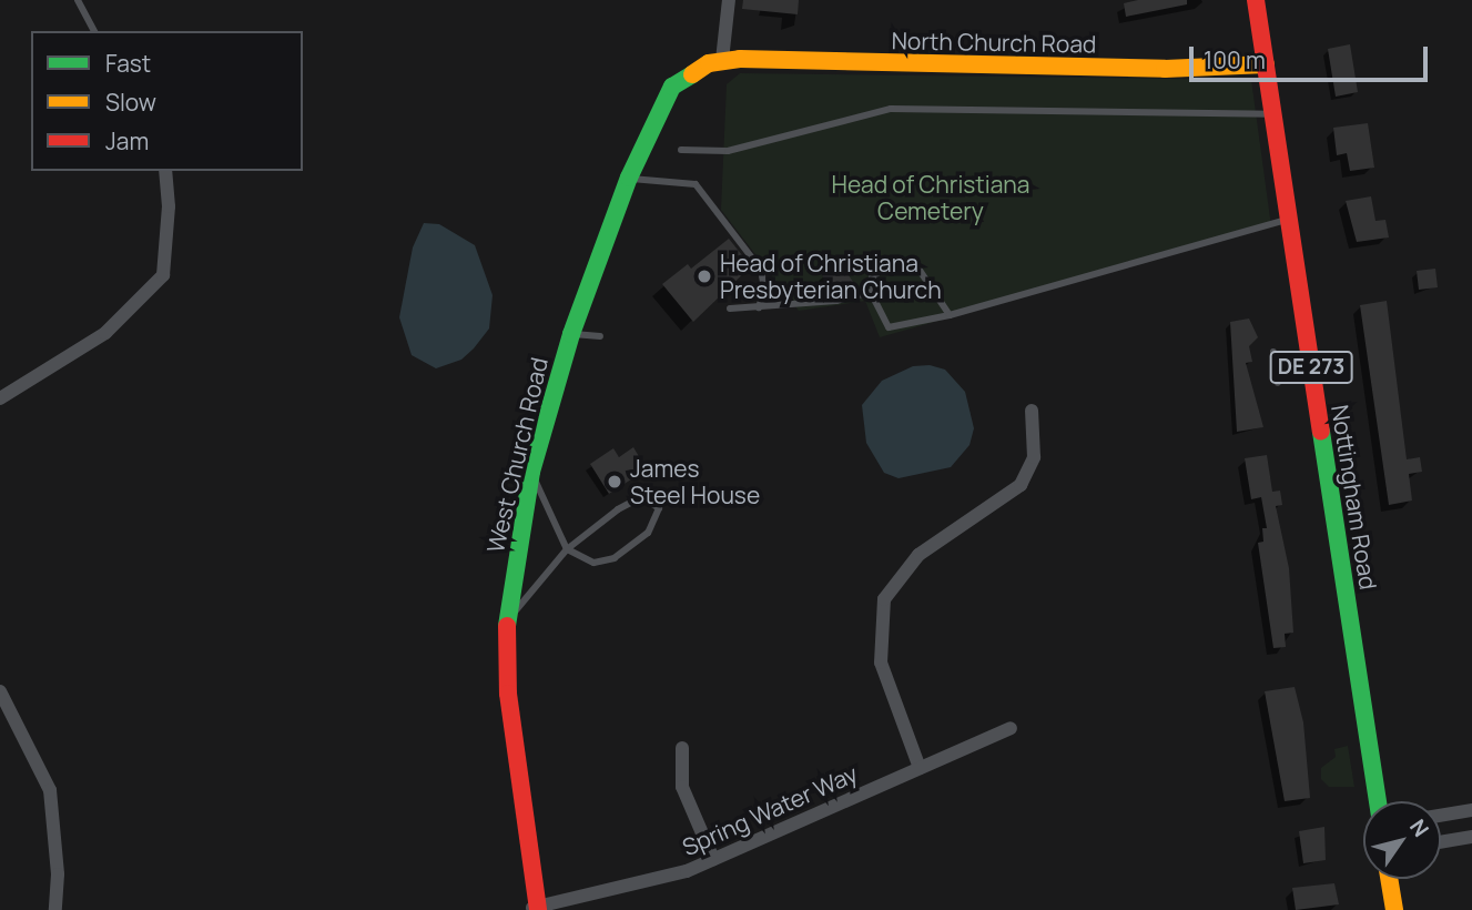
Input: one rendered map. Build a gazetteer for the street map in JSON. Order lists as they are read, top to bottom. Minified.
{"streets":{"street":["North Church Road","DE 273","West Church Road","Nottingham Road","Spring Water Way"]},"crossings":[["North Church Road","West Church Road"],["North Church Road","Nottingham Road"],["West Church Road","Spring Water Way"]],"parks":["Head of Christiana Cemetery"],"places":["Head of Christiana Presbyterian Church","James Steel House"],"legend":["Fast","Slow","Jam"],"scale_bar":"100 m","north":"top right"}
